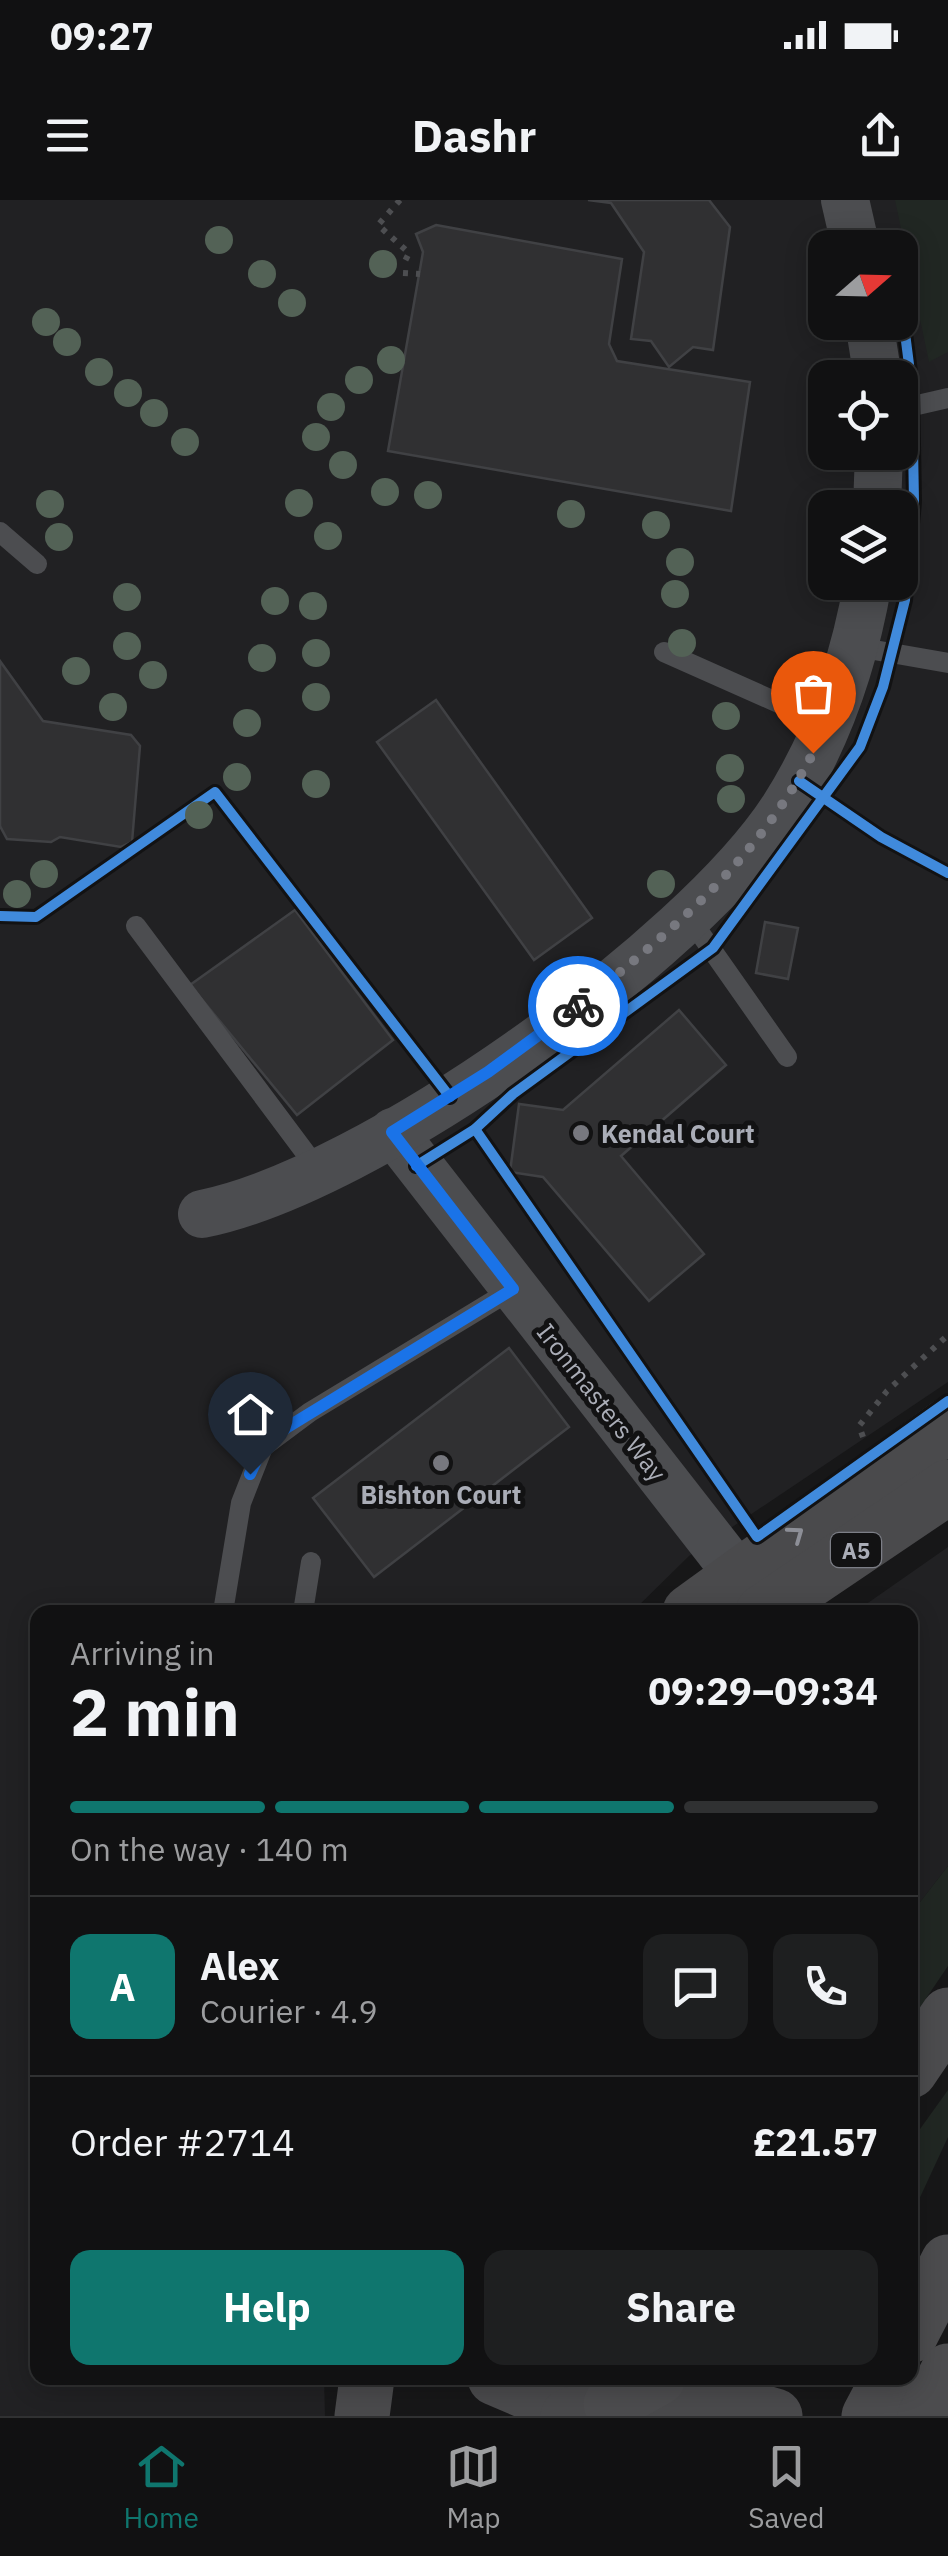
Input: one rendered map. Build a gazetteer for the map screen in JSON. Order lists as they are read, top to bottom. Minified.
{"streets":{"main road":["A5"],"street":["Ironmasters Way"]},"crossings":[["Ironmasters Way","A5"]],"places":["Kendal Court","Bishton Court"],"north":"right","page":{"status":"09:27","header":"Dashr","heading":["2 min","Arriving in","09:29–09:34"],"panel":["Alex","Courier · 4.9","Order #2714","£21.57"],"bar":"On the way · 140 m","round":"A","buttons":["Help","Share"],"tabs":["Home","Map","Saved"]}}
